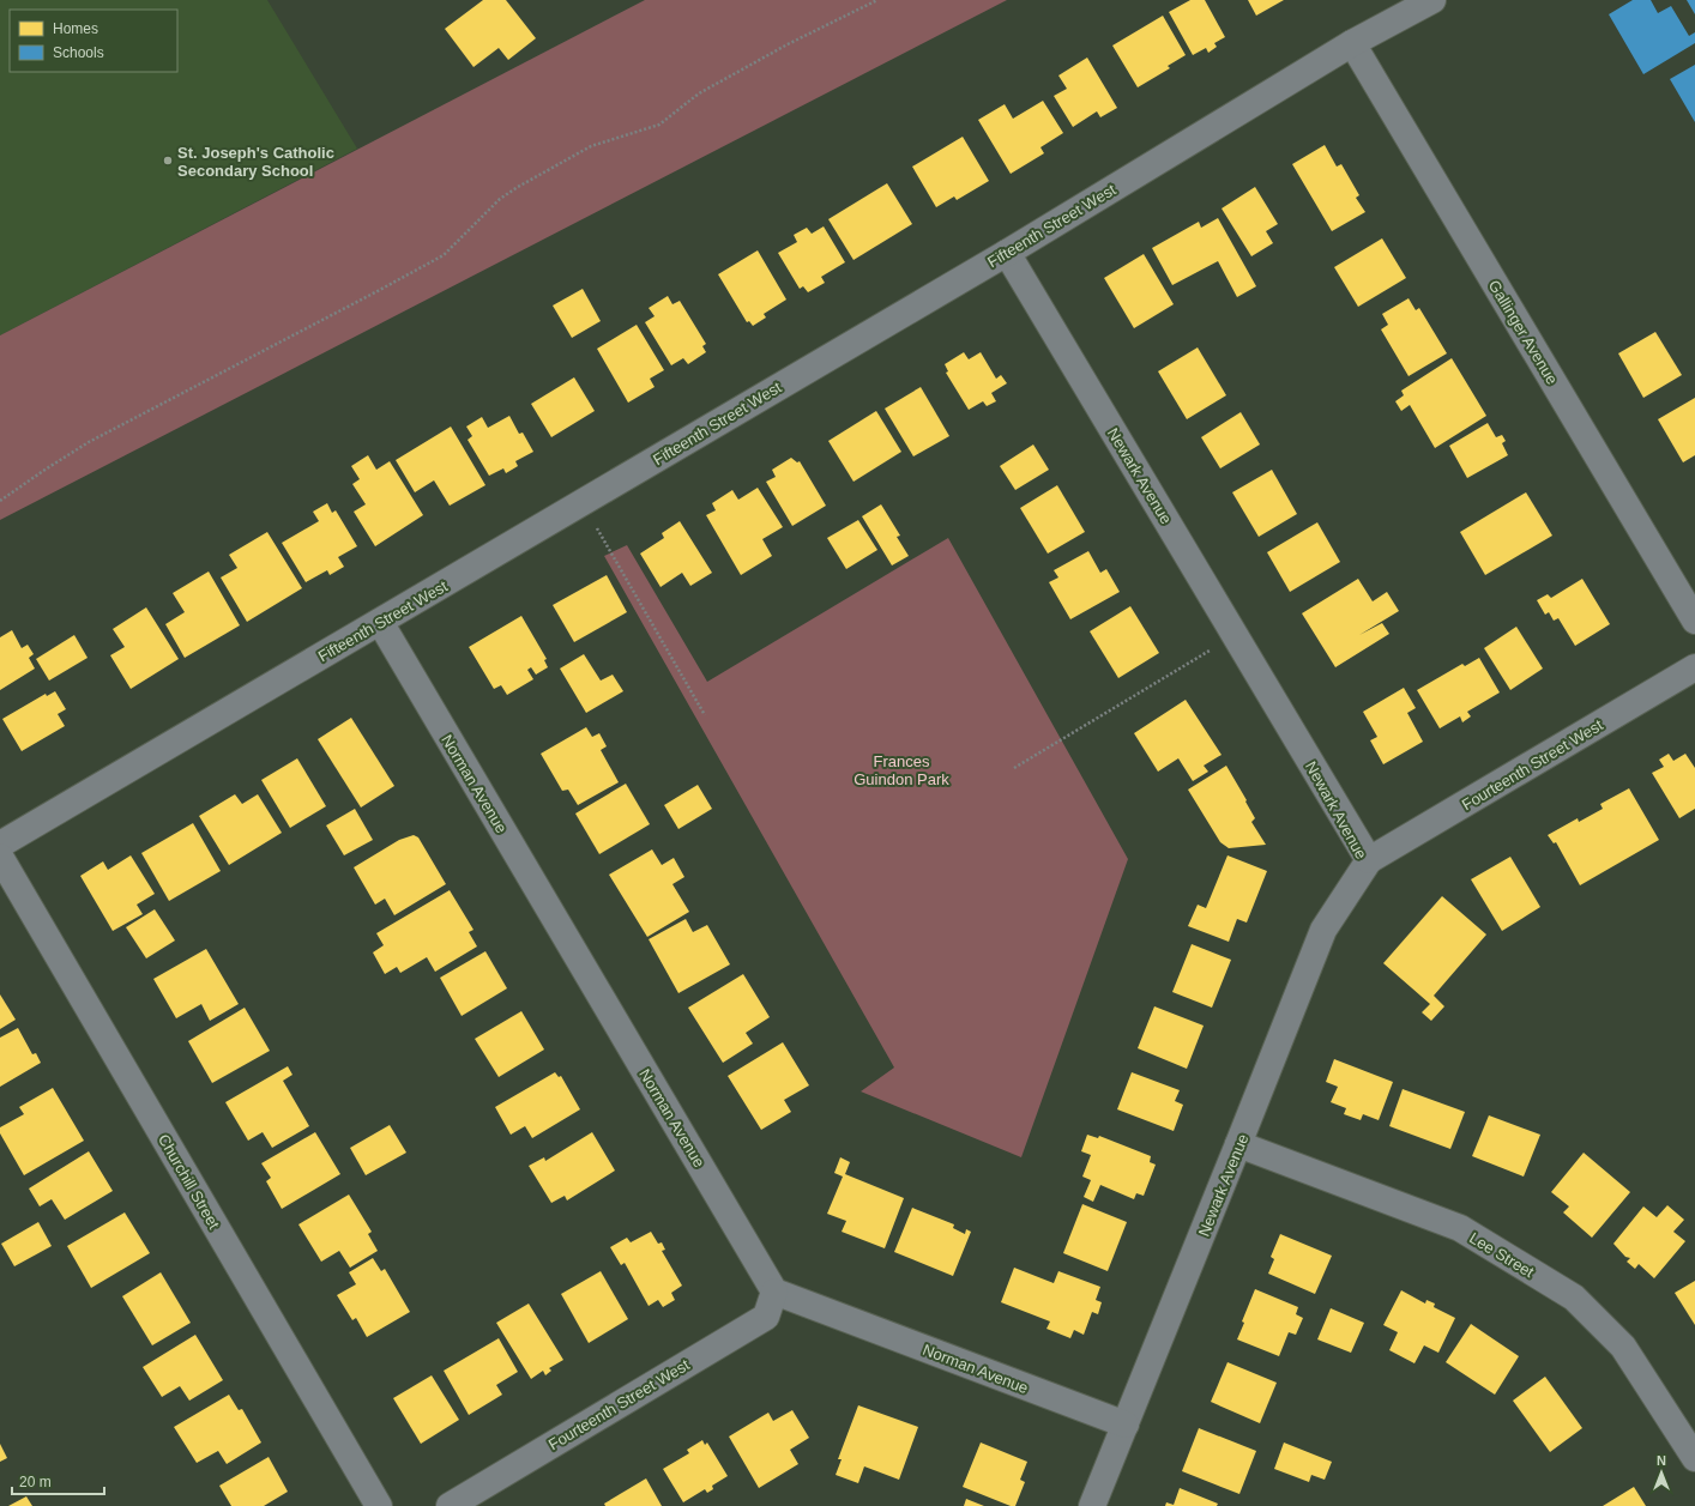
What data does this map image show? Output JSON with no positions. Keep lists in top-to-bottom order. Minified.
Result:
{"streets":{"street":["Fifteenth Street West","Gallinger Avenue","Newark Avenue","Fourteenth Street West","Norman Avenue","Churchill Street","Lee Street"]},"crossings":[["Fifteenth Street West","Gallinger Avenue"],["Fifteenth Street West","Newark Avenue"],["Fifteenth Street West","Norman Avenue"],["Newark Avenue","Fourteenth Street West"],["Newark Avenue","Norman Avenue"],["Newark Avenue","Lee Street"],["Fourteenth Street West","Norman Avenue"]],"parks":["Frances Guindon Park"],"places":["St. Joseph's Catholic Secondary School"],"legend":["Homes","Schools"],"scale_bar":"20 m","north":"top"}
